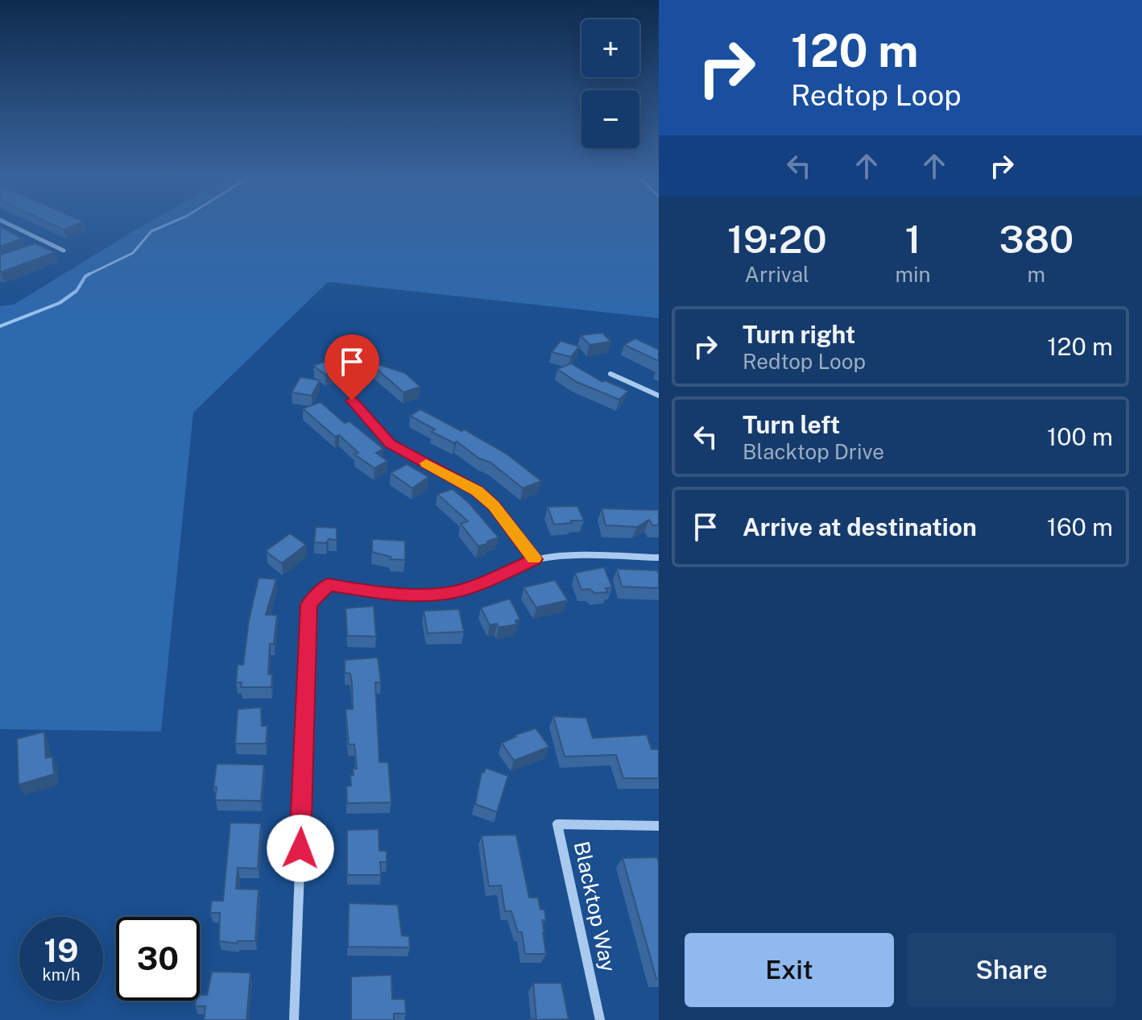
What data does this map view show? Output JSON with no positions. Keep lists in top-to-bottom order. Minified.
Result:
{"streets":{"street":["Blacktop Way"]},"page":{"turn":["120 m","Redtop Loop"],"map_buttons":["+","−"],"eta":["19:20","Arrival","1","min","380","m"],"list":[{"name":"Turn right","note":"Redtop Loop","value":"120 m"},{"name":"Turn left","note":"Blacktop Drive","value":"100 m"},{"name":"Arrive at destination","value":"160 m"}],"speed":"19 km/h","limit":"30","buttons":["Exit","Share"]}}
